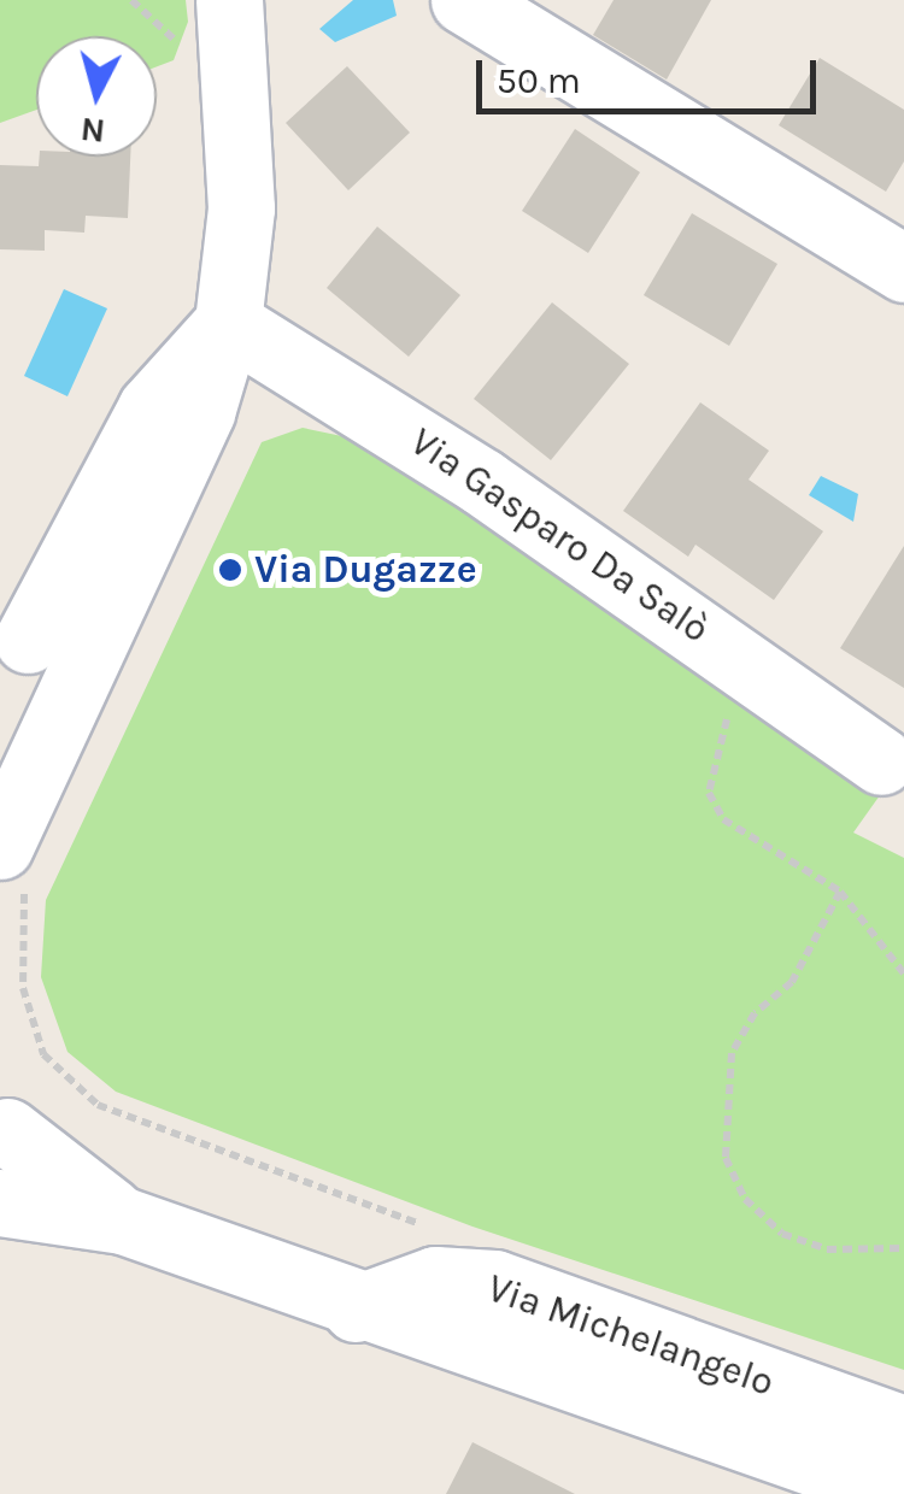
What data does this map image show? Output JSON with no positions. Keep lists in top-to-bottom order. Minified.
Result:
{"streets":{"street":["Via Gasparo Da Salò","Via Michelangelo"]},"places":["Via Dugazze"],"scale_bar":"50 m","north":"bottom"}
